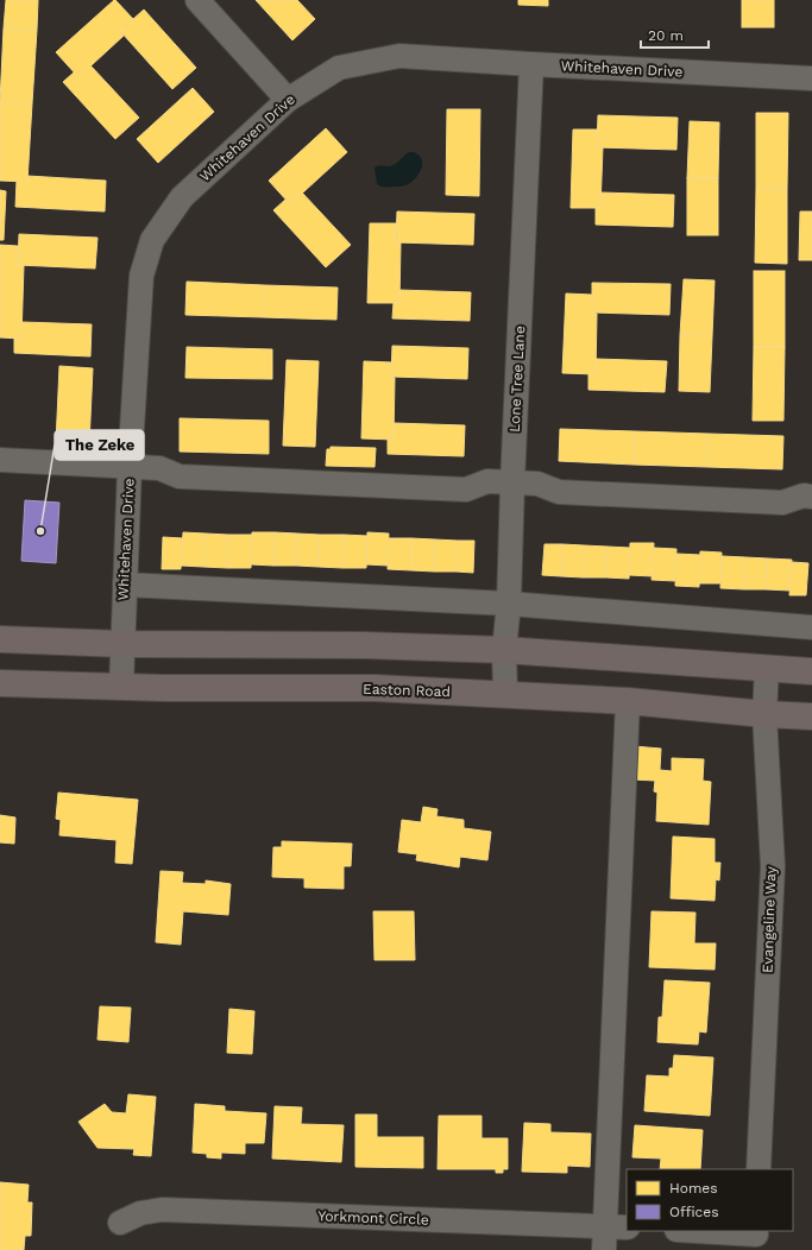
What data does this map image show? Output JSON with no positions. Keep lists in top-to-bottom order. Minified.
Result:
{"streets":{"main road":["Easton Road"],"street":["Whitehaven Drive","Lone Tree Lane","Evangeline Way","Yorkmont Circle"]},"crossings":[["Whitehaven Drive","Lone Tree Lane"],["Whitehaven Drive","Easton Road"],["Lone Tree Lane","Easton Road"],["Easton Road","Evangeline Way"]],"places":["The Zeke"],"legend":["Homes","Offices"],"scale_bar":"20 m"}
